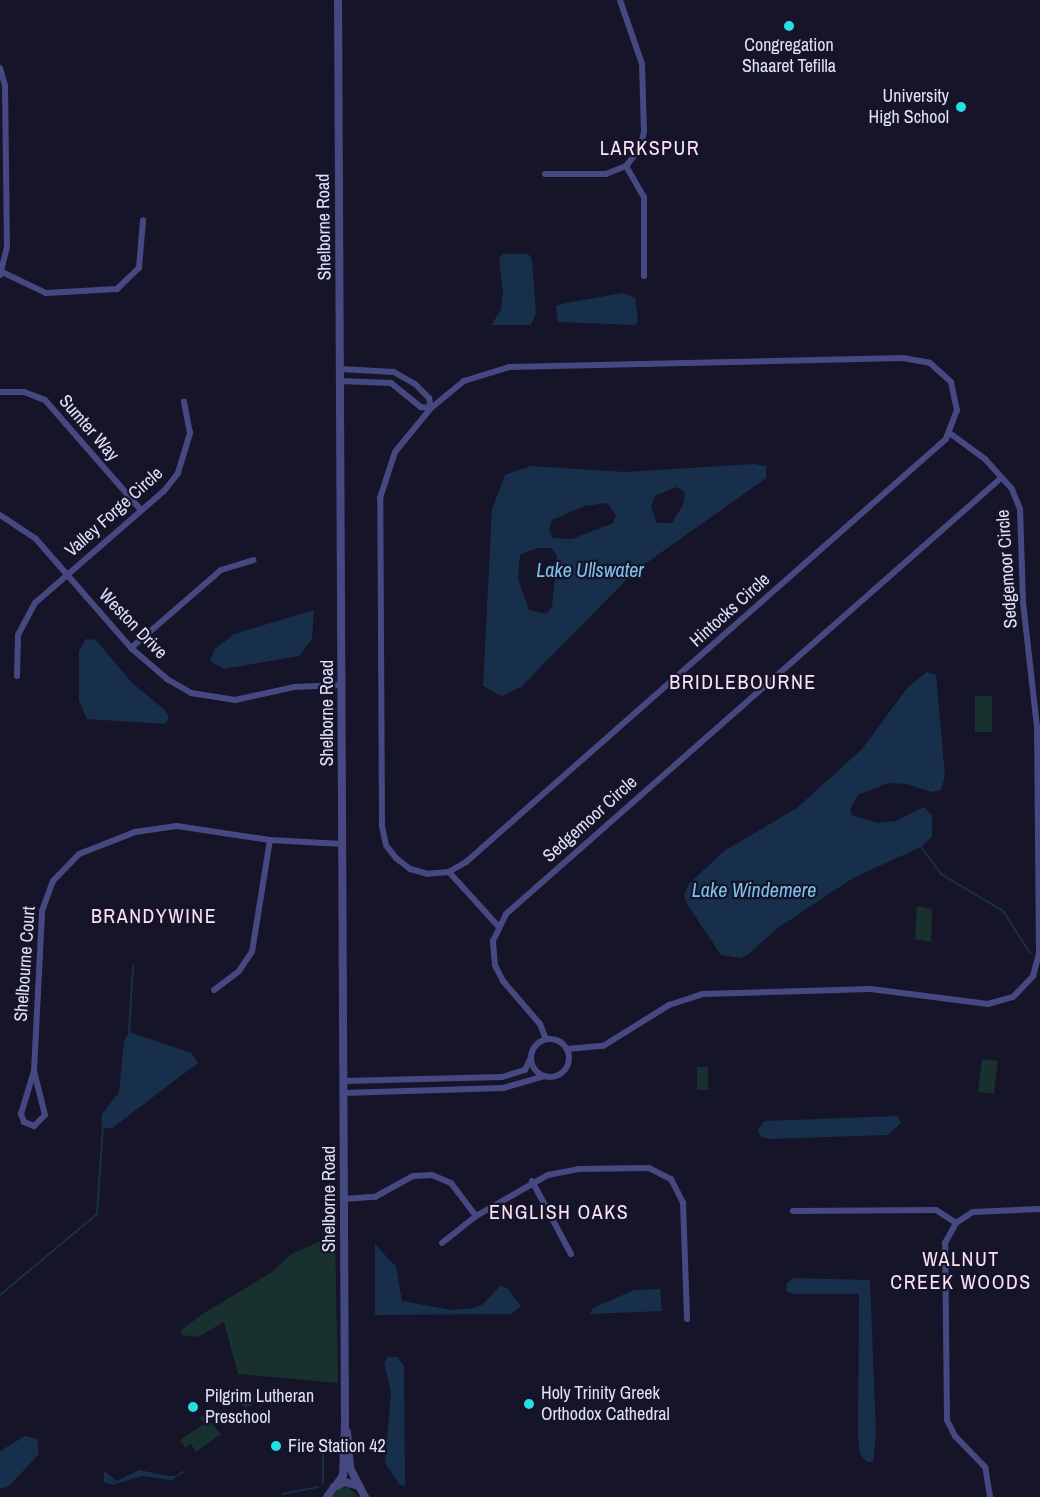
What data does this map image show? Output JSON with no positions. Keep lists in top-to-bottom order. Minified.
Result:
{"streets":{"street":["Shelborne Road","Sumter Way","Valley Forge Circle","Sedgemoor Circle","Hintocks Circle","Weston Drive","Shelbourne Court"]},"crossings":[["Shelborne Road","Weston Drive"],["Shelborne Road","Shelbourne Court"],["Sumter Way","Valley Forge Circle"],["Valley Forge Circle","Weston Drive"]],"districts":["LARKSPUR","BRIDLEBOURNE","BRANDYWINE","ENGLISH OAKS","WALNUT CREEK WOODS"],"water":["Lake Ullswater","Lake Windemere"],"places":["Congregation Shaaret Tefilla","University High School","Holy Trinity Greek Orthodox Cathedral","Pilgrim Lutheran Preschool","Fire Station 42"]}
